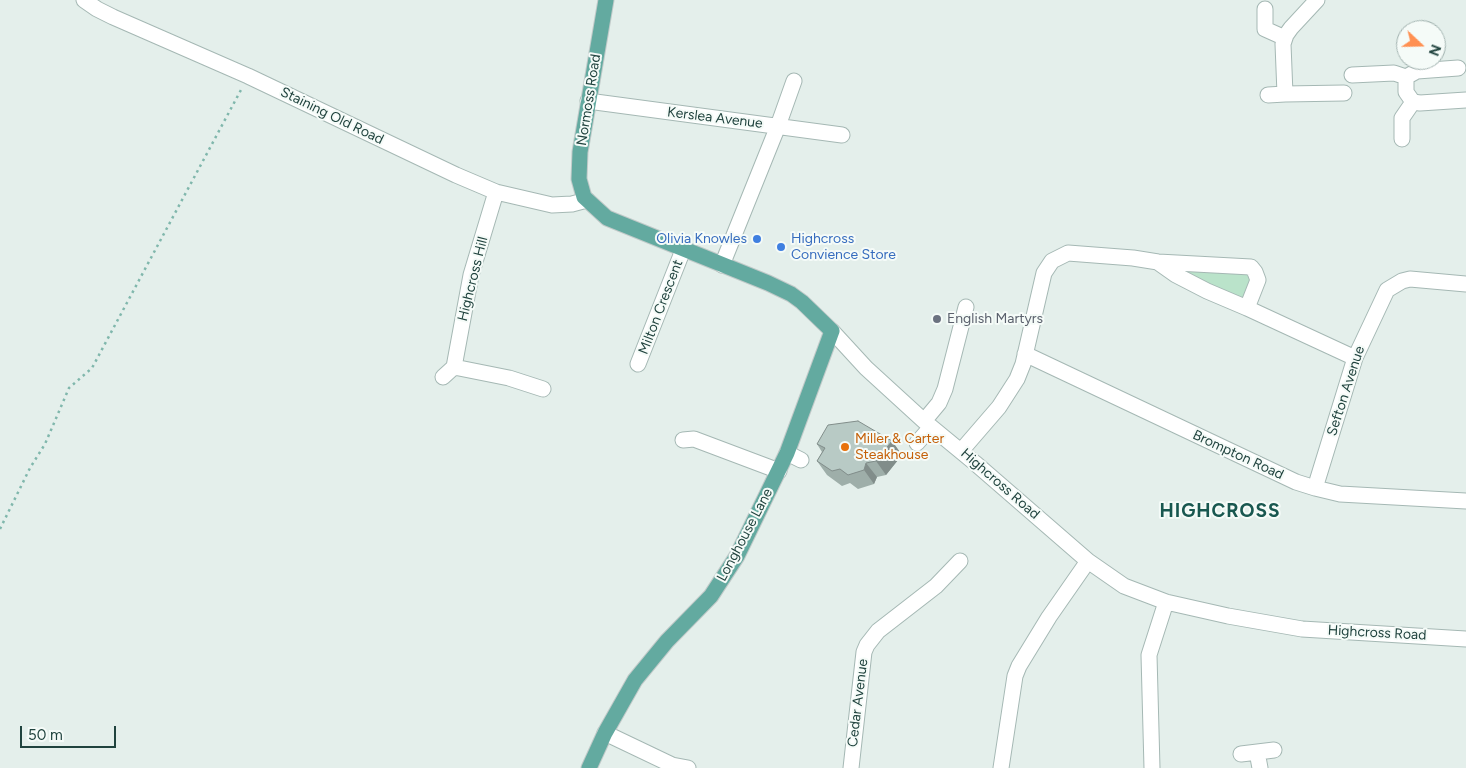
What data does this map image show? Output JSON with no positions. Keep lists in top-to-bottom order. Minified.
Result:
{"streets":{"main road":["Normoss Road","Highcross Road","Longhouse Lane"],"street":["Staining Old Road","Kerslea Avenue","Highcross Hill","Milton Crescent","Sefton Avenue","Brompton Road","Cedar Avenue"]},"crossings":[["Normoss Road","Staining Old Road"],["Normoss Road","Kerslea Avenue"],["Normoss Road","Highcross Road"],["Staining Old Road","Highcross Hill"],["Staining Old Road","Highcross Road"],["Milton Crescent","Highcross Road"],["Sefton Avenue","Brompton Road"],["Highcross Road","Longhouse Lane"]],"districts":["HIGHCROSS"],"places":["Olivia Knowles","Highcross Convience Store","English Martyrs","Miller & Carter Steakhouse"],"scale_bar":"50 m","north":"right"}
